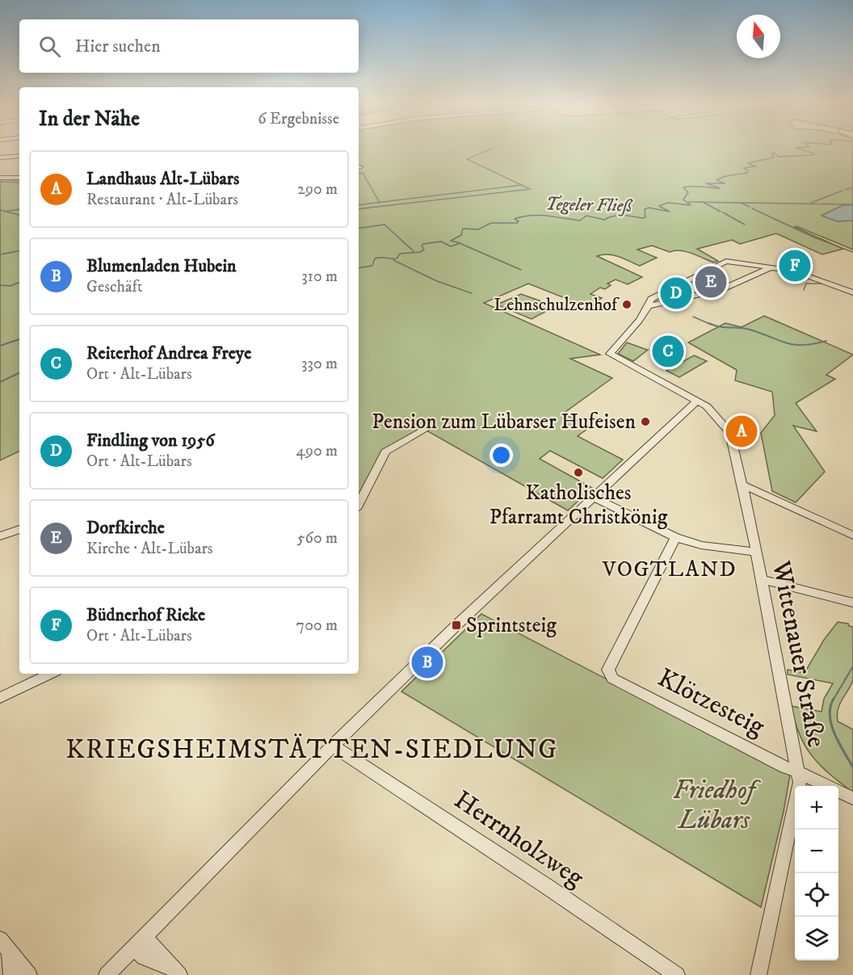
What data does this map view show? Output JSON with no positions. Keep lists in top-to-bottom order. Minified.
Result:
{"streets":{"street":["Wittenauer Straße","Klötzesteig","Herrnholzweg"]},"crossings":[["Wittenauer Straße","Klötzesteig"]],"districts":["VOGTLAND","KRIEGSHEIMSTÄTTEN-SIEDLUNG"],"water":["Tegeler Fließ"],"parks":["Friedhof Lübars"],"places":{"other":["Lehnschulzenhof","Pension zum Lübarser Hufeisen","Katholisches Pfarramt Christkönig"],"transit":["Sprintsteig"]},"north":"top","page":{"search":"Hier suchen","heading":["In der Nähe","6 Ergebnisse"],"list":[{"mark":"A","name":"Landhaus Alt-Lübars","note":"Restaurant · Alt-Lübars","value":"290 m"},{"mark":"B","name":"Blumenladen Hubein","note":"Geschäft","value":"310 m"},{"mark":"C","name":"Reiterhof Andrea Freye","note":"Ort · Alt-Lübars","value":"330 m"},{"mark":"D","name":"Findling von 1956","note":"Ort · Alt-Lübars","value":"490 m"},{"mark":"E","name":"Dorfkirche","note":"Kirche · Alt-Lübars","value":"560 m"},{"mark":"F","name":"Büdnerhof Rieke","note":"Ort · Alt-Lübars","value":"700 m"}],"pins":["F","E","D","C","A","B"],"map_buttons":["+","−"]}}
